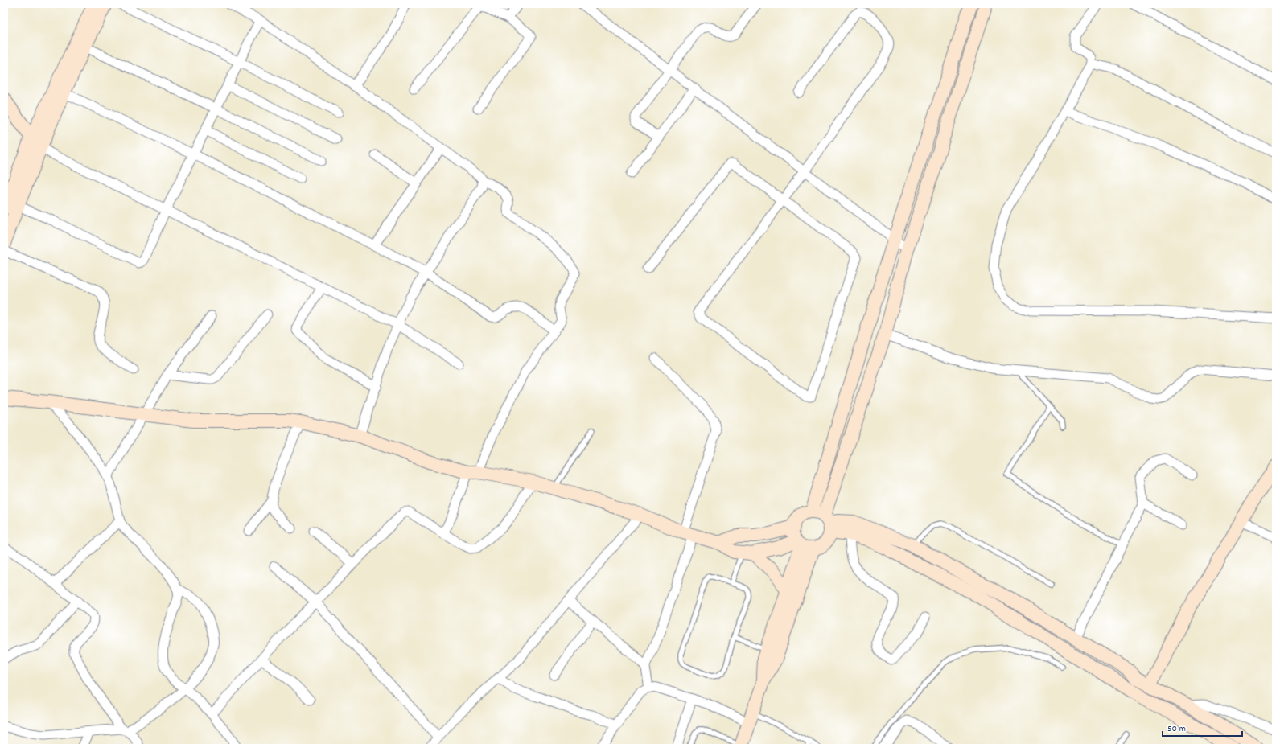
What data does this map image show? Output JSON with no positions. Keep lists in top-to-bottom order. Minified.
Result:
{"scale_bar":"50 m"}
